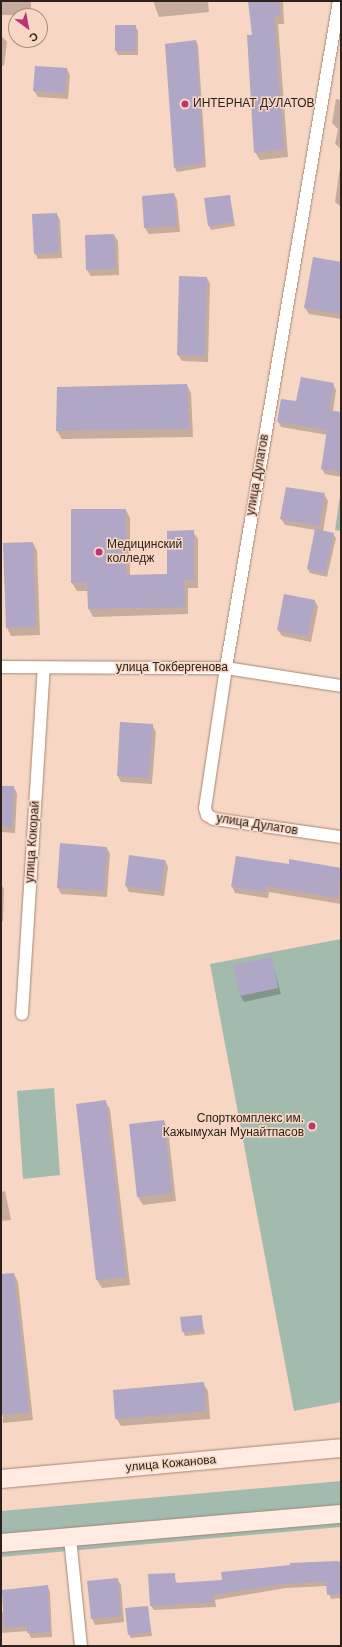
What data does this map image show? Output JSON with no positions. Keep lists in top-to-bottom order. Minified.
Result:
{"streets":{"street":["улица Дулатов","улица Токбергенова","улица Кокорай","улица Кожанова"]},"crossings":[["улица Дулатов","улица Токбергенова"],["улица Токбергенова","улица Кокорай"]],"places":["ИНТЕРНАТ ДУЛАТОВ","Медицинский колледж","Спорткомплекс им. Кажымухан Мунайтпасов"],"north":"bottom right"}
